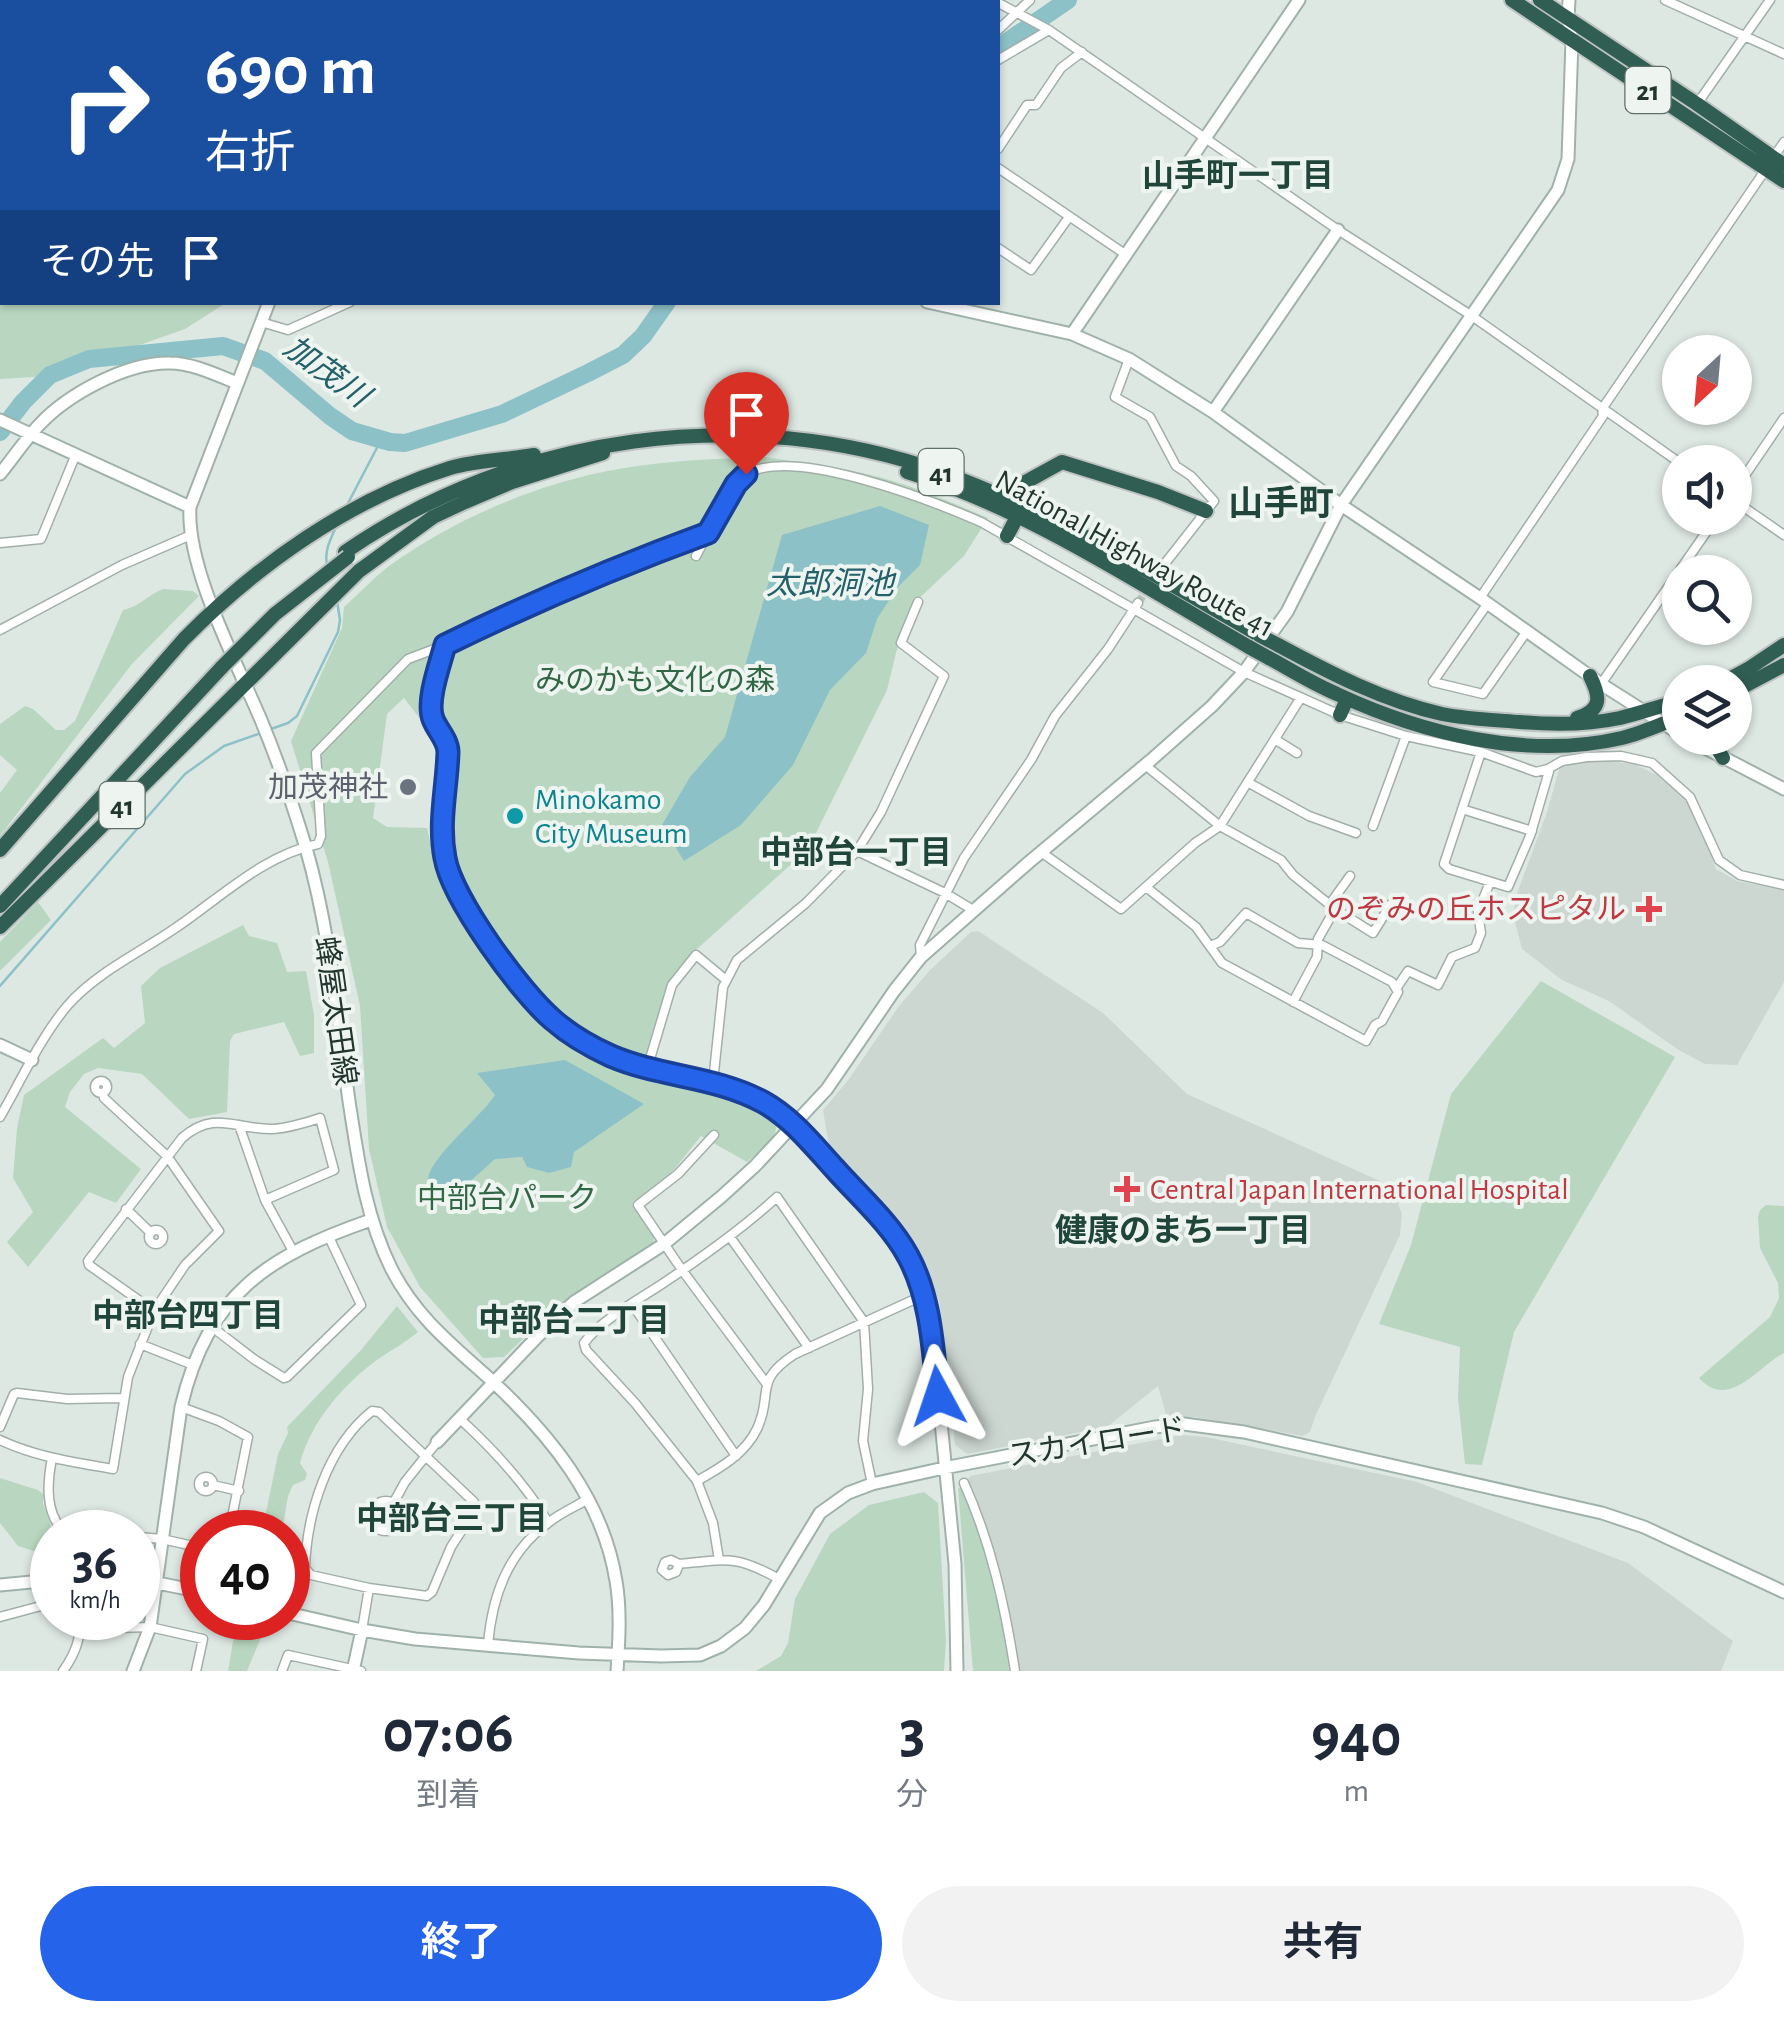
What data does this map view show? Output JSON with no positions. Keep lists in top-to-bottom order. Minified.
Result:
{"streets":{"highway":["21","41","National Highway Route 41"],"street":["蜂屋太田線","スカイロード"]},"crossings":[["41","National Highway Route 41"],["41","蜂屋太田線"],["蜂屋太田線","スカイロード"]],"districts":["山手町一丁目","山手町","中部台一丁目","健康のまち一丁目","中部台四丁目","中部台二丁目","中部台三丁目"],"water":["加茂川","太郎洞池"],"parks":["みのかも文化の森","中部台パーク"],"places":{"other":["加茂神社","Minokamo City Museum"],"health":["のぞみの丘ホスピタル","Central Japan International Hospital"]},"north":"bottom left","page":{"turn":["690 m","右折"],"then":"その先","speed":"36 km/h","limit":"40","eta":["07:06","到着","3","分","940","m"],"buttons":["終了","共有"]}}
